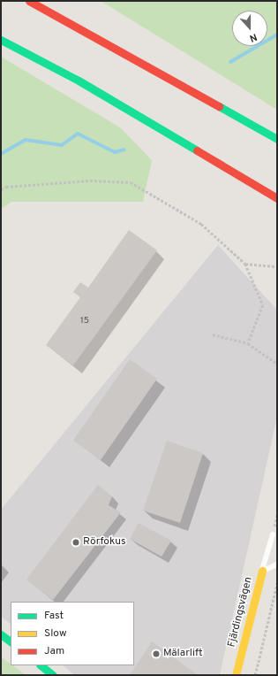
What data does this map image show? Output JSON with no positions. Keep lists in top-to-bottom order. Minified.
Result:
{"streets":{"main road":["Fjärdingsvägen"]},"places":["Rörfokus","Mälarlift"],"house_numbers":["15"],"legend":["Fast","Slow","Jam"],"north":"bottom"}
